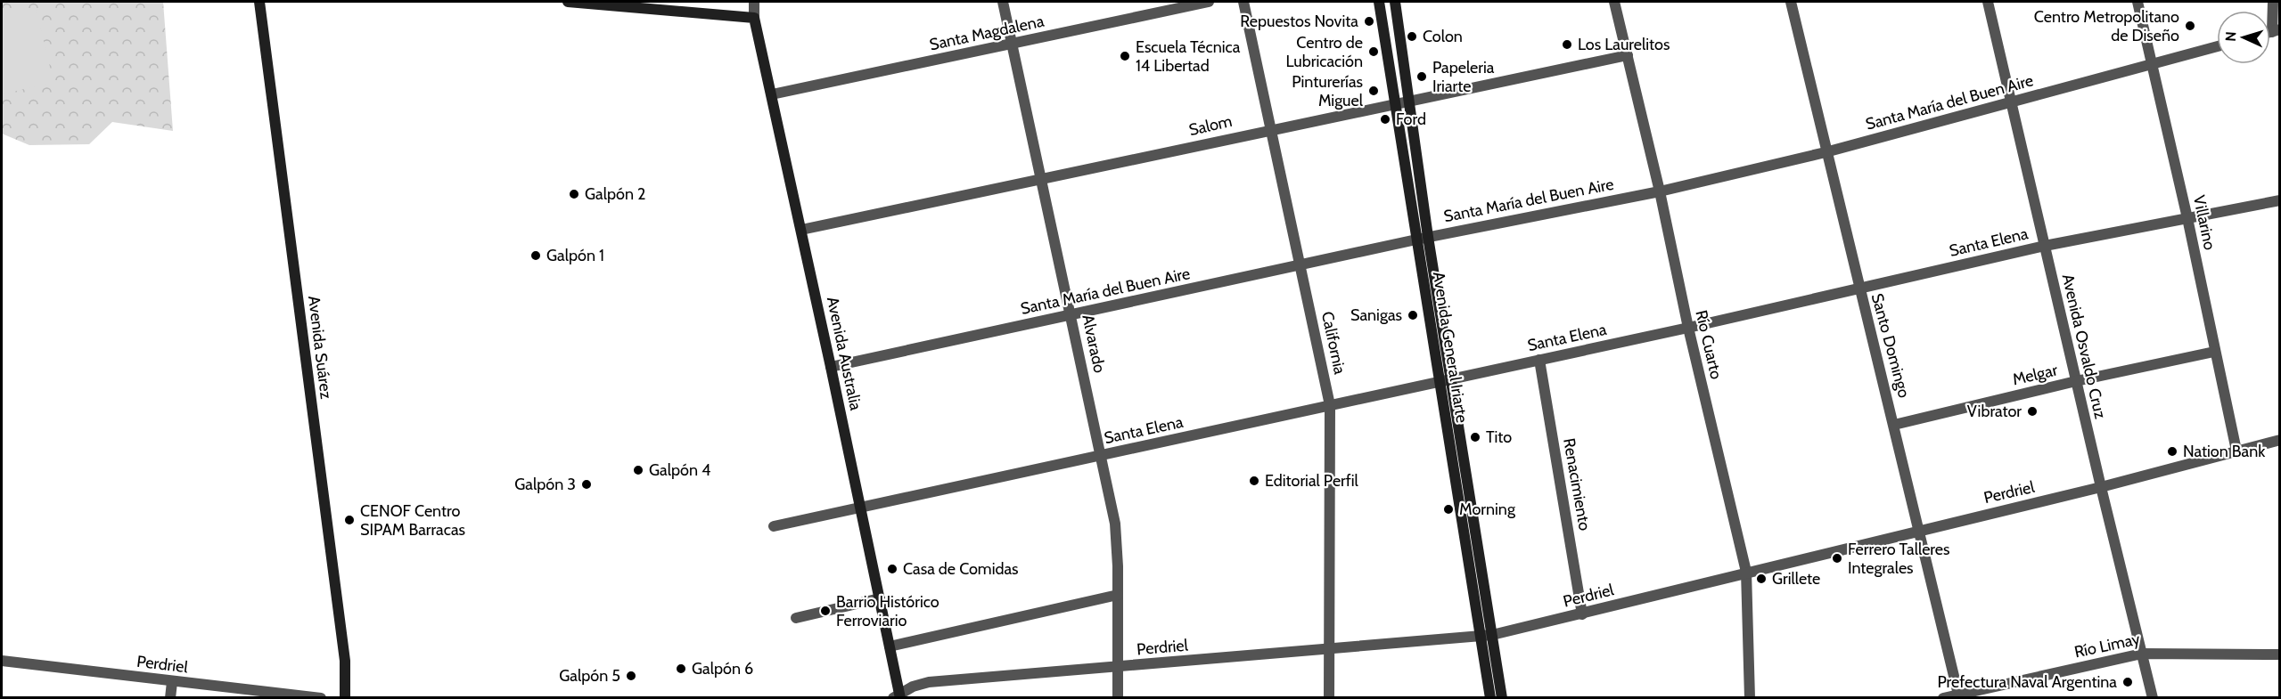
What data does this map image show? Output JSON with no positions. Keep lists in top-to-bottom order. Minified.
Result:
{"streets":{"main road":["Avenida Suárez","Avenida General Iriarte","Avenida Australia"],"street":["Santa Magdalena","Santa María del Buen Aire","Salom","Villarino","Santa Elena","California","Alvarado","Río Cuarto","Santo Domingo","Avenida Osvaldo Cruz","Melgar","Renacimiento","Perdriel","Río Limay"]},"crossings":[["Santa Magdalena","Alvarado"],["Santa Magdalena","Avenida Australia"],["Santa María del Buen Aire","Villarino"],["Santa María del Buen Aire","California"],["Santa María del Buen Aire","Alvarado"],["Santa María del Buen Aire","Río Cuarto"],["Santa María del Buen Aire","Santo Domingo"],["Santa María del Buen Aire","Avenida Osvaldo Cruz"],["Santa María del Buen Aire","Avenida General Iriarte"],["Santa María del Buen Aire","Avenida Australia"],["Salom","California"],["Salom","Alvarado"],["Salom","Río Cuarto"],["Salom","Avenida General Iriarte"],["Salom","Avenida Australia"],["Villarino","Santa Elena"],["Villarino","Melgar"],["Villarino","Perdriel"],["Santa Elena","California"],["Santa Elena","Alvarado"],["Santa Elena","Río Cuarto"],["Santa Elena","Santo Domingo"],["Santa Elena","Avenida Osvaldo Cruz"],["Santa Elena","Avenida General Iriarte"],["Santa Elena","Avenida Australia"],["Santa Elena","Renacimiento"],["California","Perdriel"],["Alvarado","Perdriel"],["Río Cuarto","Perdriel"],["Santo Domingo","Melgar"],["Santo Domingo","Perdriel"],["Santo Domingo","Río Limay"],["Avenida Osvaldo Cruz","Melgar"],["Avenida Osvaldo Cruz","Perdriel"],["Avenida Osvaldo Cruz","Río Limay"],["Avenida General Iriarte","Perdriel"],["Avenida Australia","Perdriel"],["Renacimiento","Perdriel"]],"places":["Repuestos Novita","Centro Metropolitano de Diseño","Colon","Los Laurelitos","Centro de Lubricación","Escuela Técnica 14 Libertad","Papeleria Iriarte","Pinturerías Miguel","Ford","Galpón 2","Galpón 1","Sanigas","Vibrator","Tito","Nation Bank","Galpón 4","Editorial Perfil","Galpón 3","Morning","CENOF Centro SIPAM Barracas","Ferrero Talleres Integrales","Casa de Comidas","Grillete","Barrio Histórico Ferroviario","Galpón 6","Galpón 5","Prefectura Naval Argentina"],"north":"left"}
